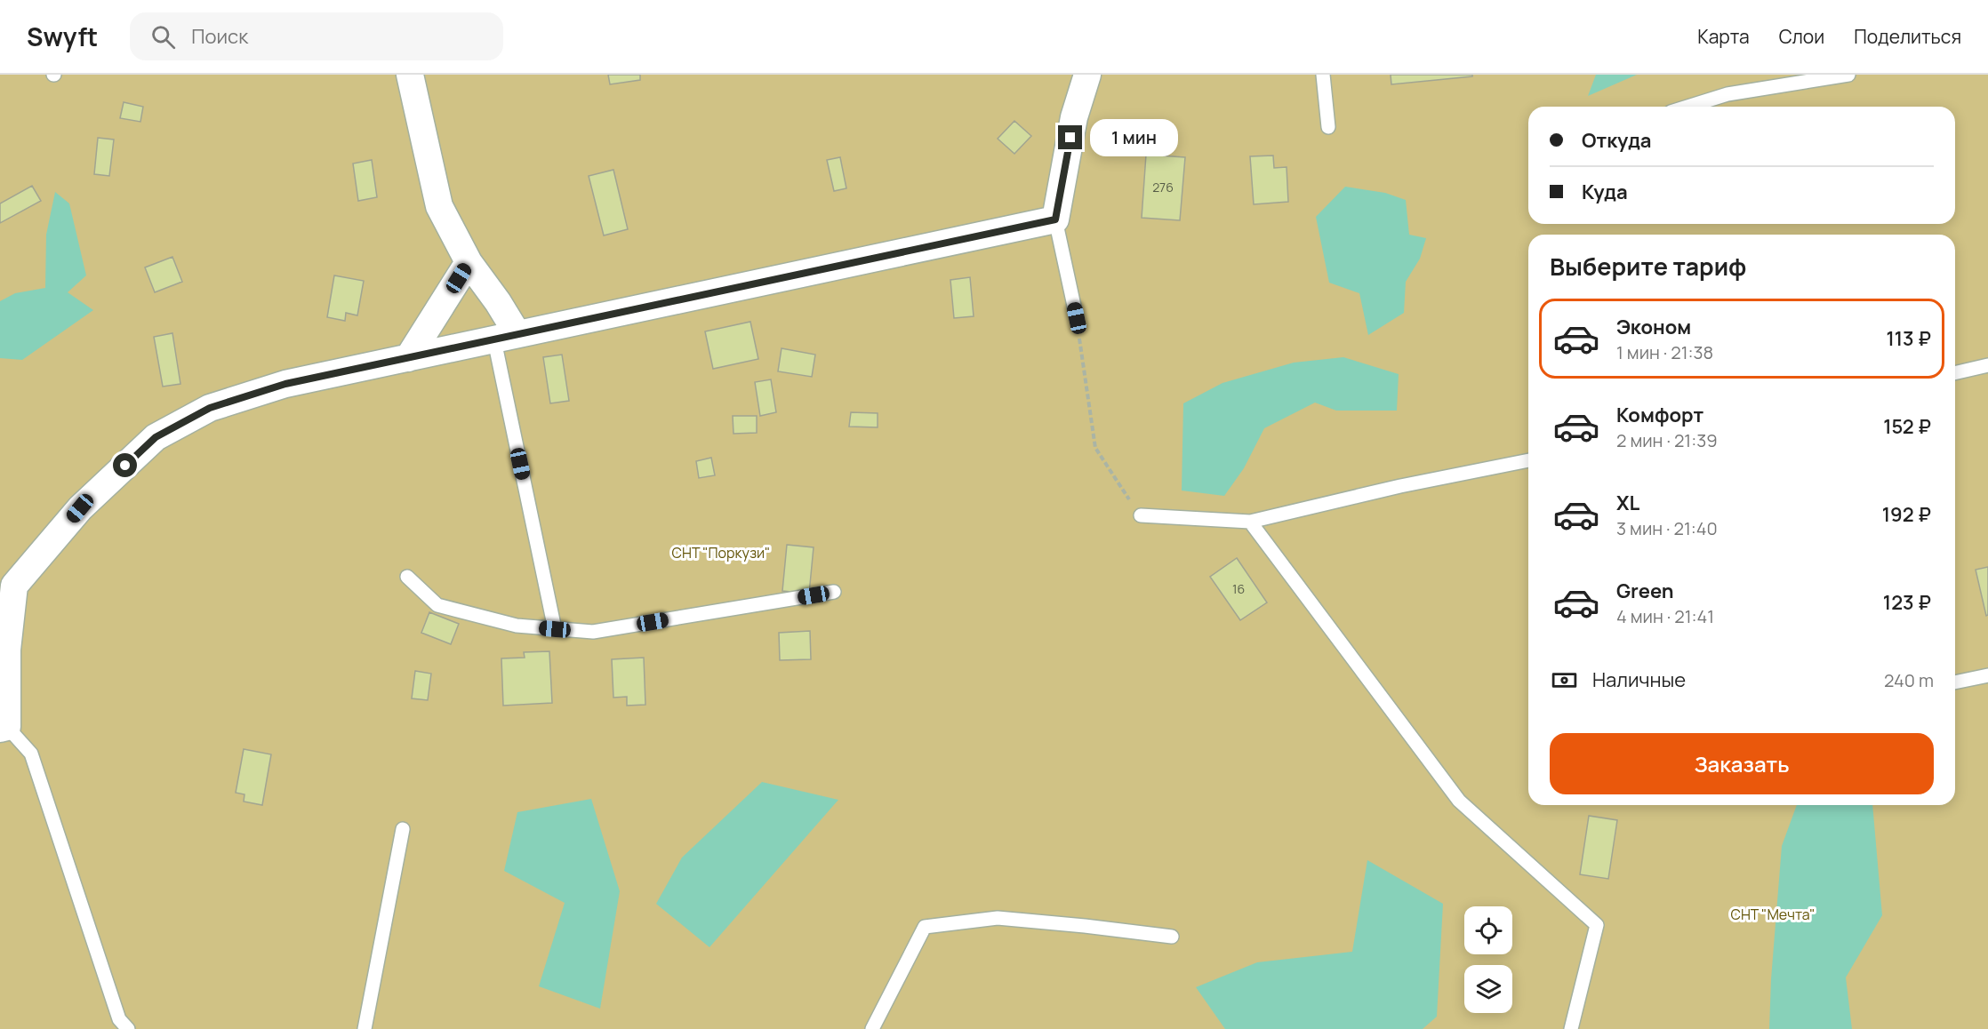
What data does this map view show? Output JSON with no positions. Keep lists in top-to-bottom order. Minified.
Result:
{"parks":["СНТ \"Поркузи\"","СНТ \"Мечта\""],"house_numbers":["276","16"],"page":{"header":"Swyft","search":"Поиск","nav":["Карта","Слои","Поделиться"],"banner":["Откуда","Куда"],"bubble":"1 мин","heading":"Выберите тариф","list":[{"name":"Эконом","note":"1 мин · 21:38","value":"113 ₽"},{"name":"Комфорт","note":"2 мин · 21:39","value":"152 ₽"},{"name":"XL","note":"3 мин · 21:40","value":"192 ₽"},{"name":"Green","note":"4 мин · 21:41","value":"123 ₽"}],"pay":["Наличные","240 m"],"buttons":"Заказать"}}
